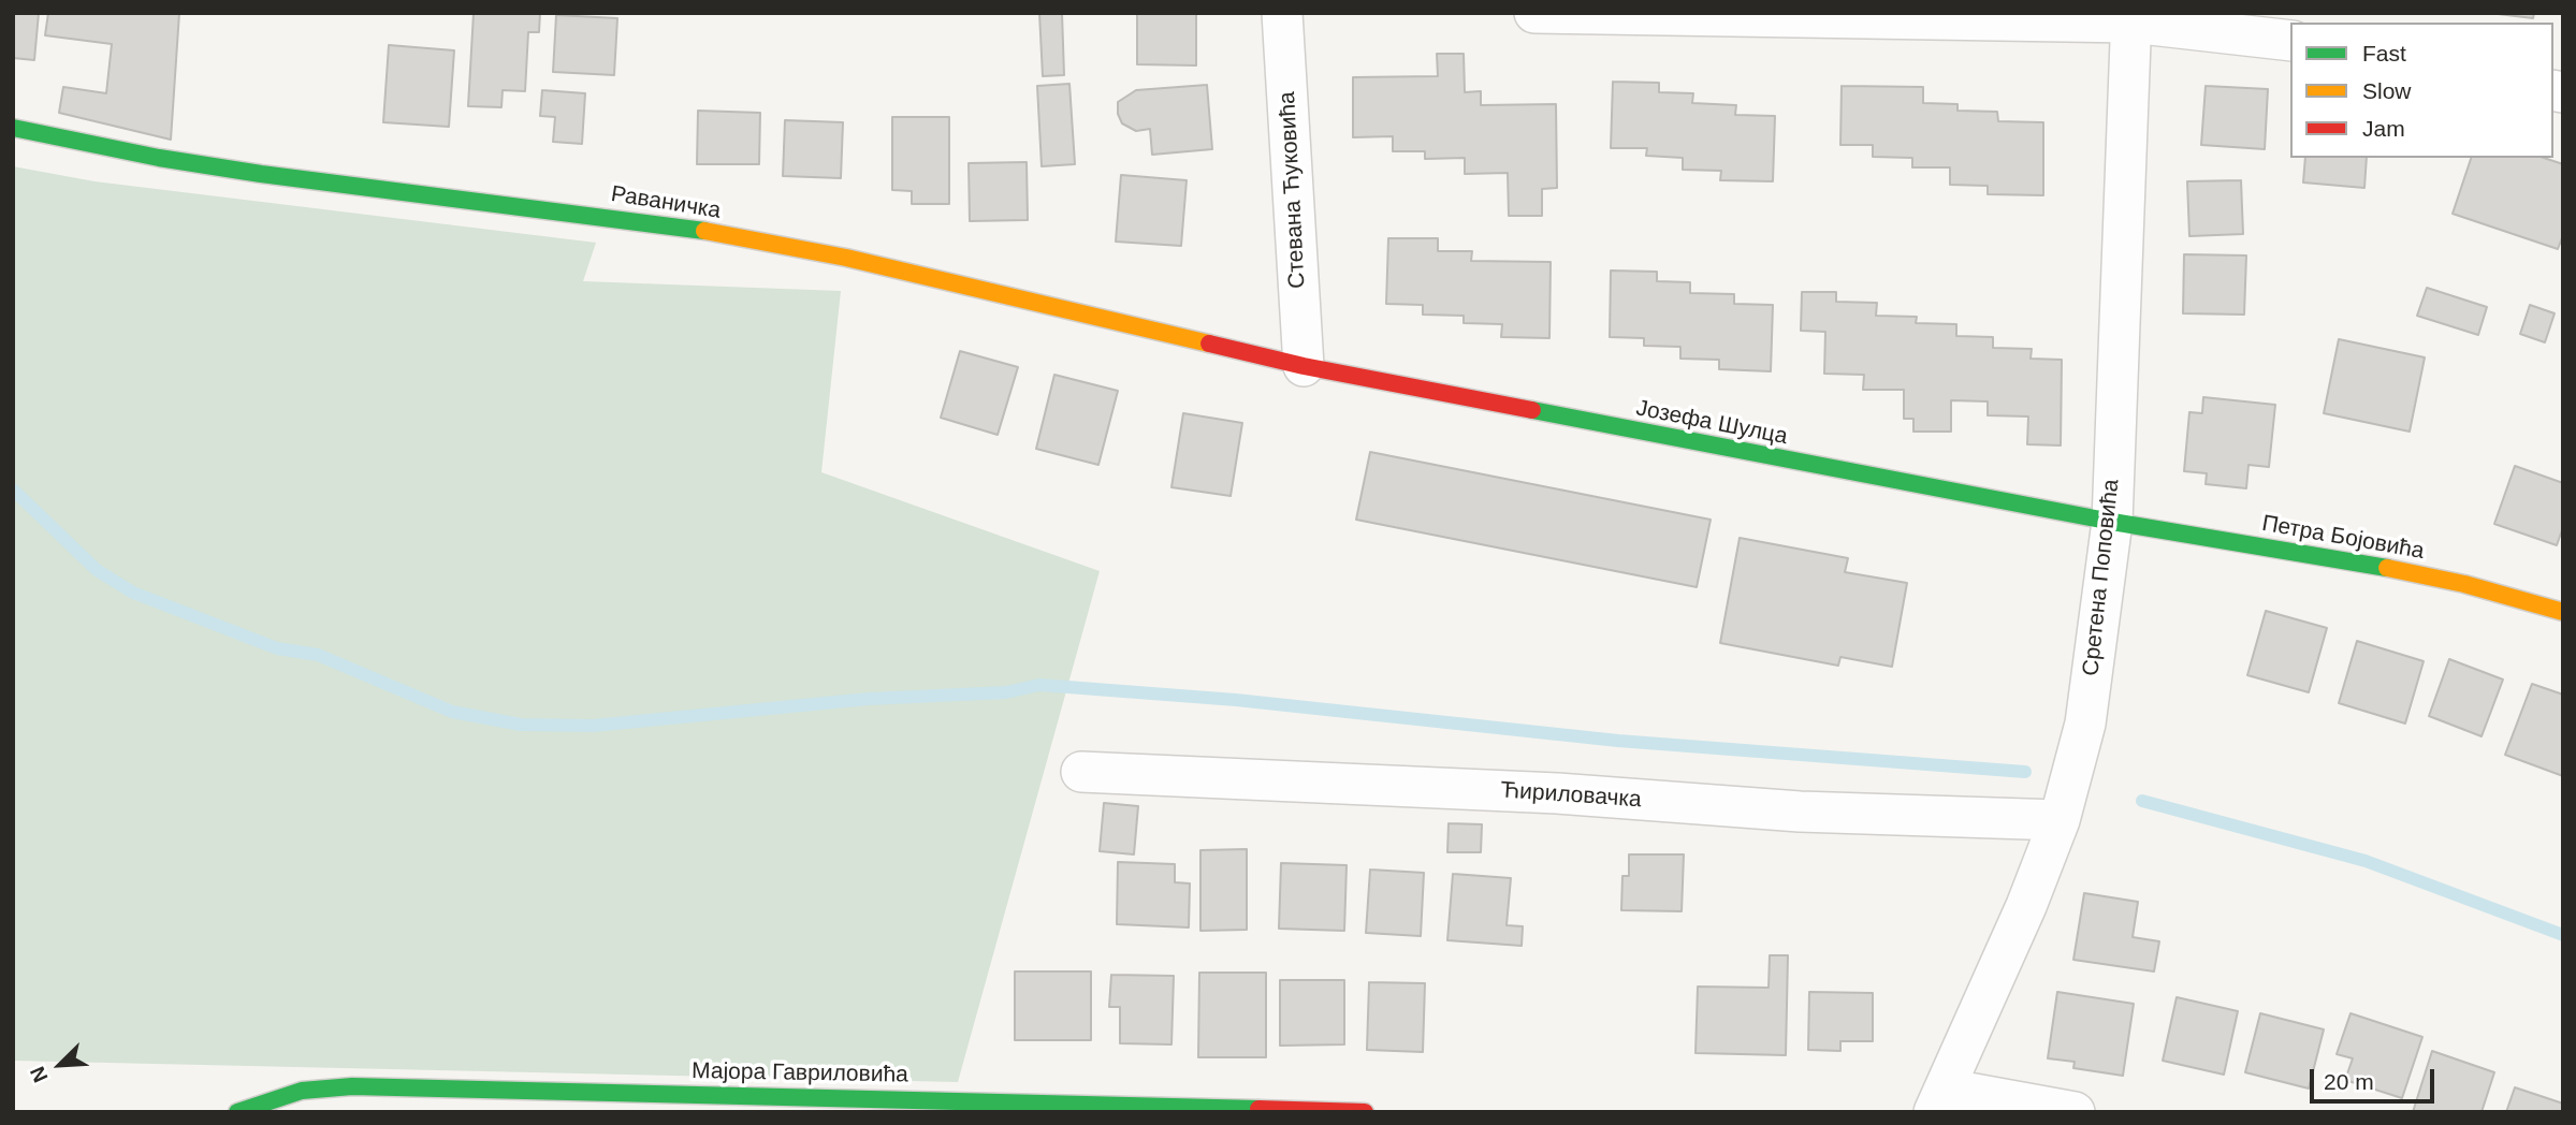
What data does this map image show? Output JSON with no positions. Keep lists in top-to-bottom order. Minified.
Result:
{"streets":{"street":["Стевана Ћуковића","Раваничка","Јозефа Шулца","Петра Бојовића","Сретена Поповића","Ћириловачка","Мајора Гавриловића"]},"crossings":[["Стевана Ћуковића","Раваничка"],["Стевана Ћуковића","Јозефа Шулца"],["Раваничка","Јозефа Шулца"],["Јозефа Шулца","Петра Бојовића"],["Јозефа Шулца","Сретена Поповића"],["Петра Бојовића","Сретена Поповића"],["Сретена Поповића","Ћириловачка"]],"legend":["Fast","Slow","Jam"],"scale_bar":"20 m","north":"bottom left"}
